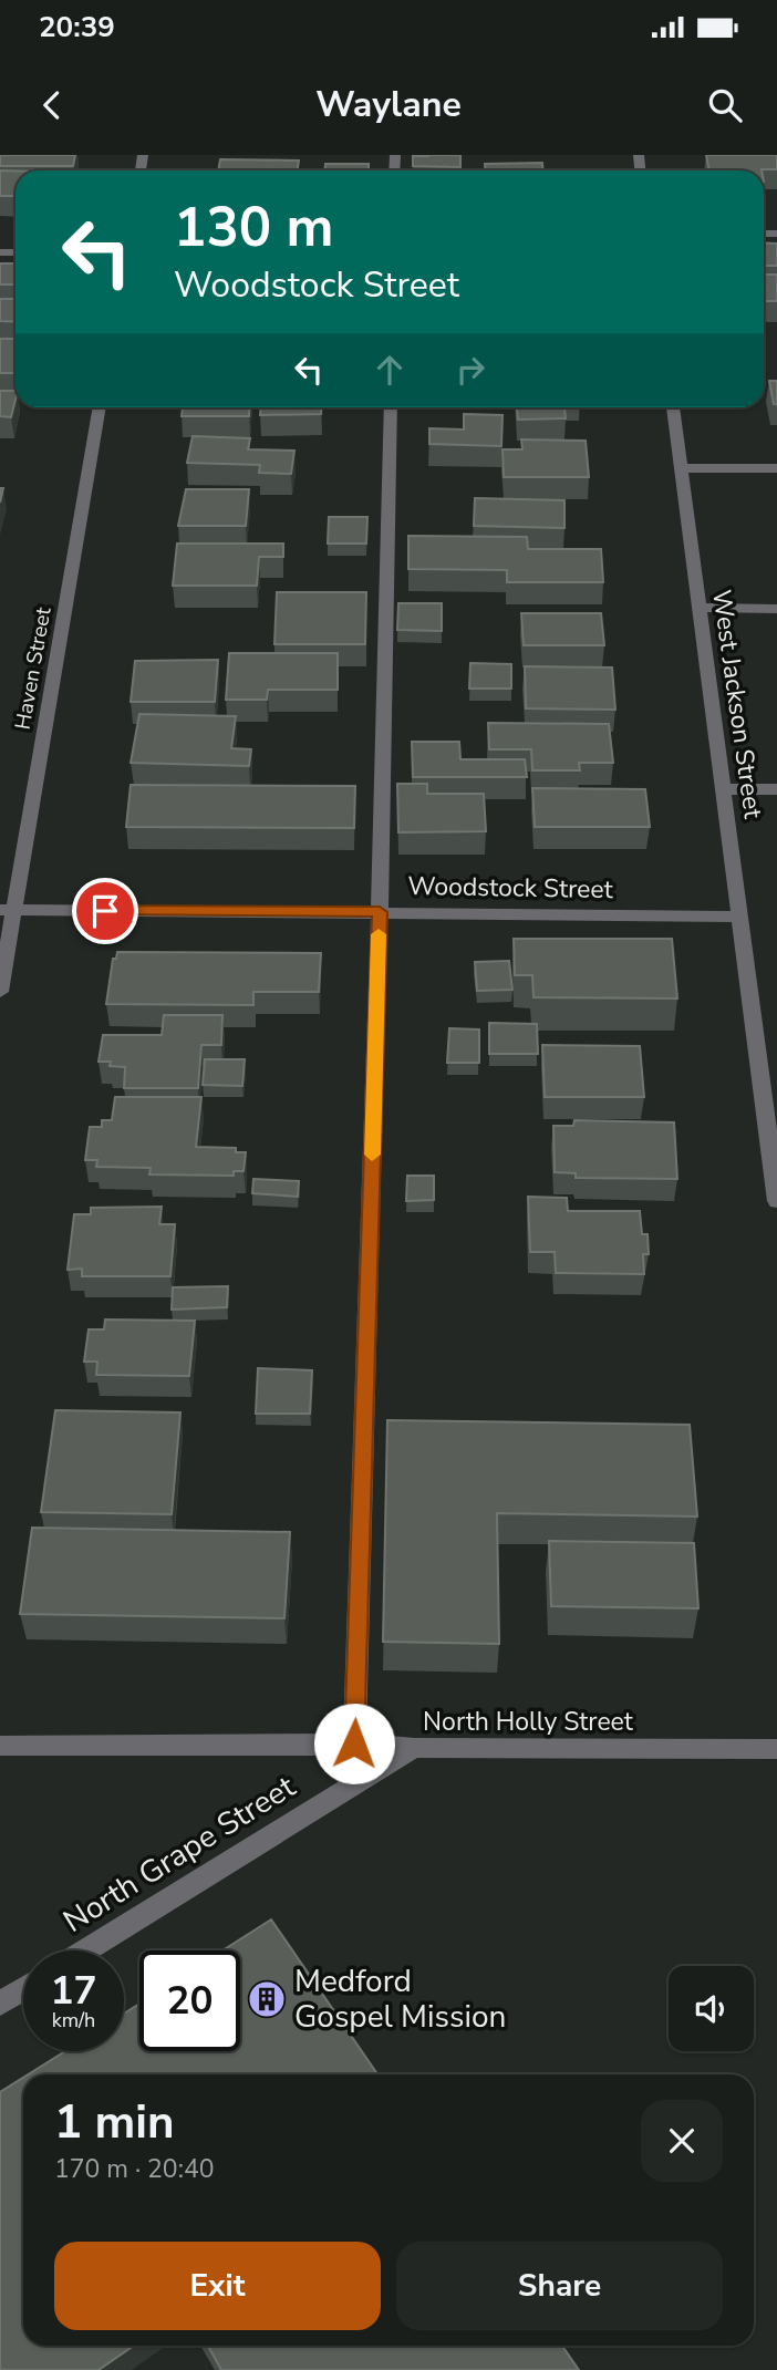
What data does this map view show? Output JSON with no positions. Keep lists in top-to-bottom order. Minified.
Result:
{"streets":{"street":["Haven Street","West Jackson Street","Woodstock Street","North Holly Street","North Grape Street"]},"crossings":[["Haven Street","Woodstock Street"],["West Jackson Street","Woodstock Street"],["North Holly Street","North Grape Street"]],"places":{"building":["Medford Gospel Mission"]},"page":{"status":"20:39","header":"Waylane","turn":["130 m","Woodstock Street"],"speed":"17 km/h","limit":"20","heading":["1 min","170 m · 20:40"],"buttons":["Exit","Share"]}}
